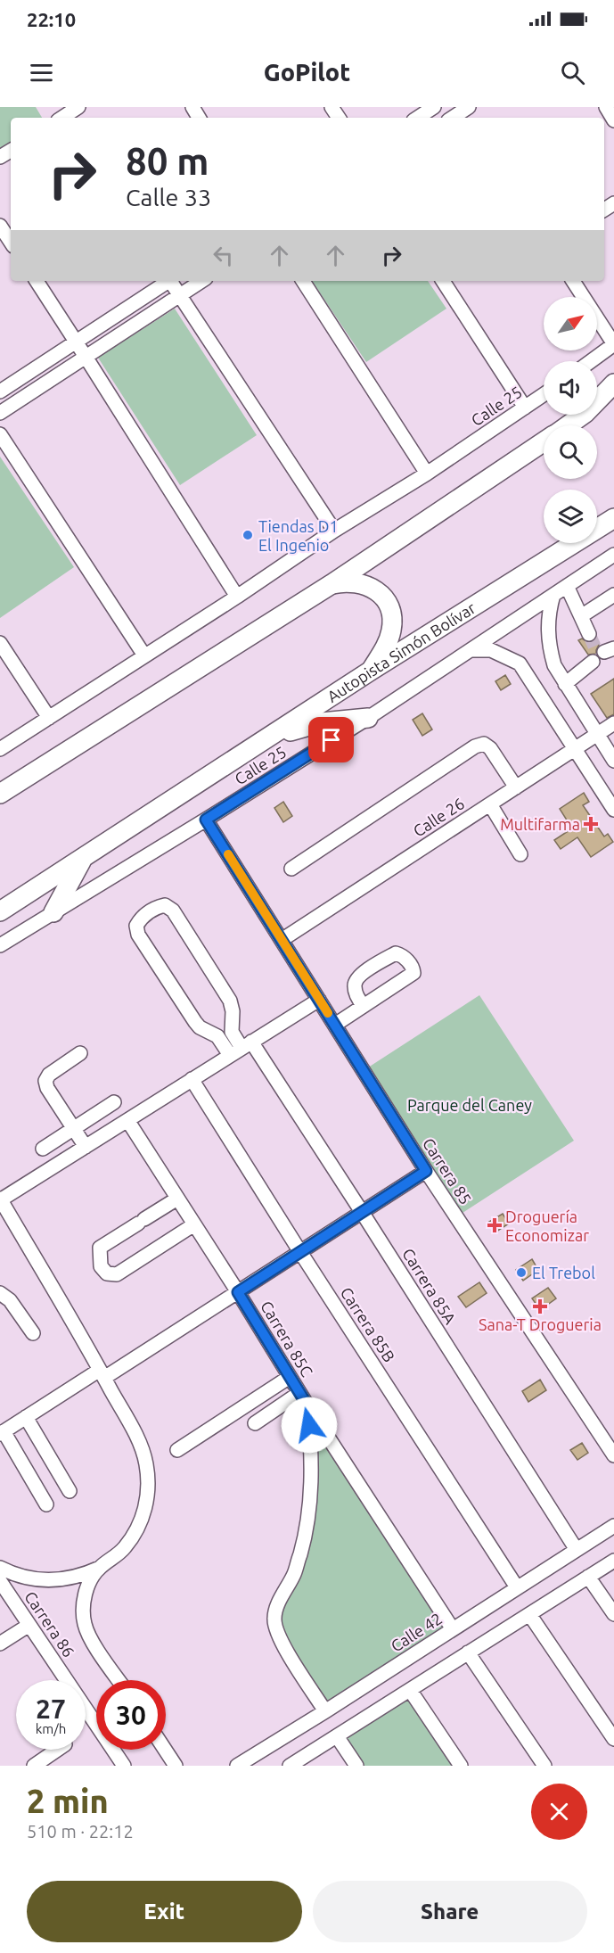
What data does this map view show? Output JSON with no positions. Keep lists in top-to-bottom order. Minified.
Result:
{"streets":{"highway":["Autopista Simón Bolívar"],"street":["Calle 25","Calle 26","Carrera 85","Carrera 85A","Carrera 85B","Carrera 85C","Carrera 86","Calle 42"]},"crossings":[["Calle 25","Carrera 85"],["Calle 26","Carrera 85"],["Carrera 85A","Calle 42"],["Carrera 85B","Calle 42"],["Carrera 85C","Calle 42"]],"parks":["Parque del Caney"],"places":{"other":["Tiendas D1 El Ingenio","El Trebol"],"health":["Multifarma","Droguería Economizar","Sana-T Drogueria"]},"north":"top right","page":{"status":"22:10","header":"GoPilot","turn":["80 m","Calle 33"],"speed":"27 km/h","limit":"30","heading":["2 min","510 m · 22:12"],"buttons":["Exit","Share"]}}
